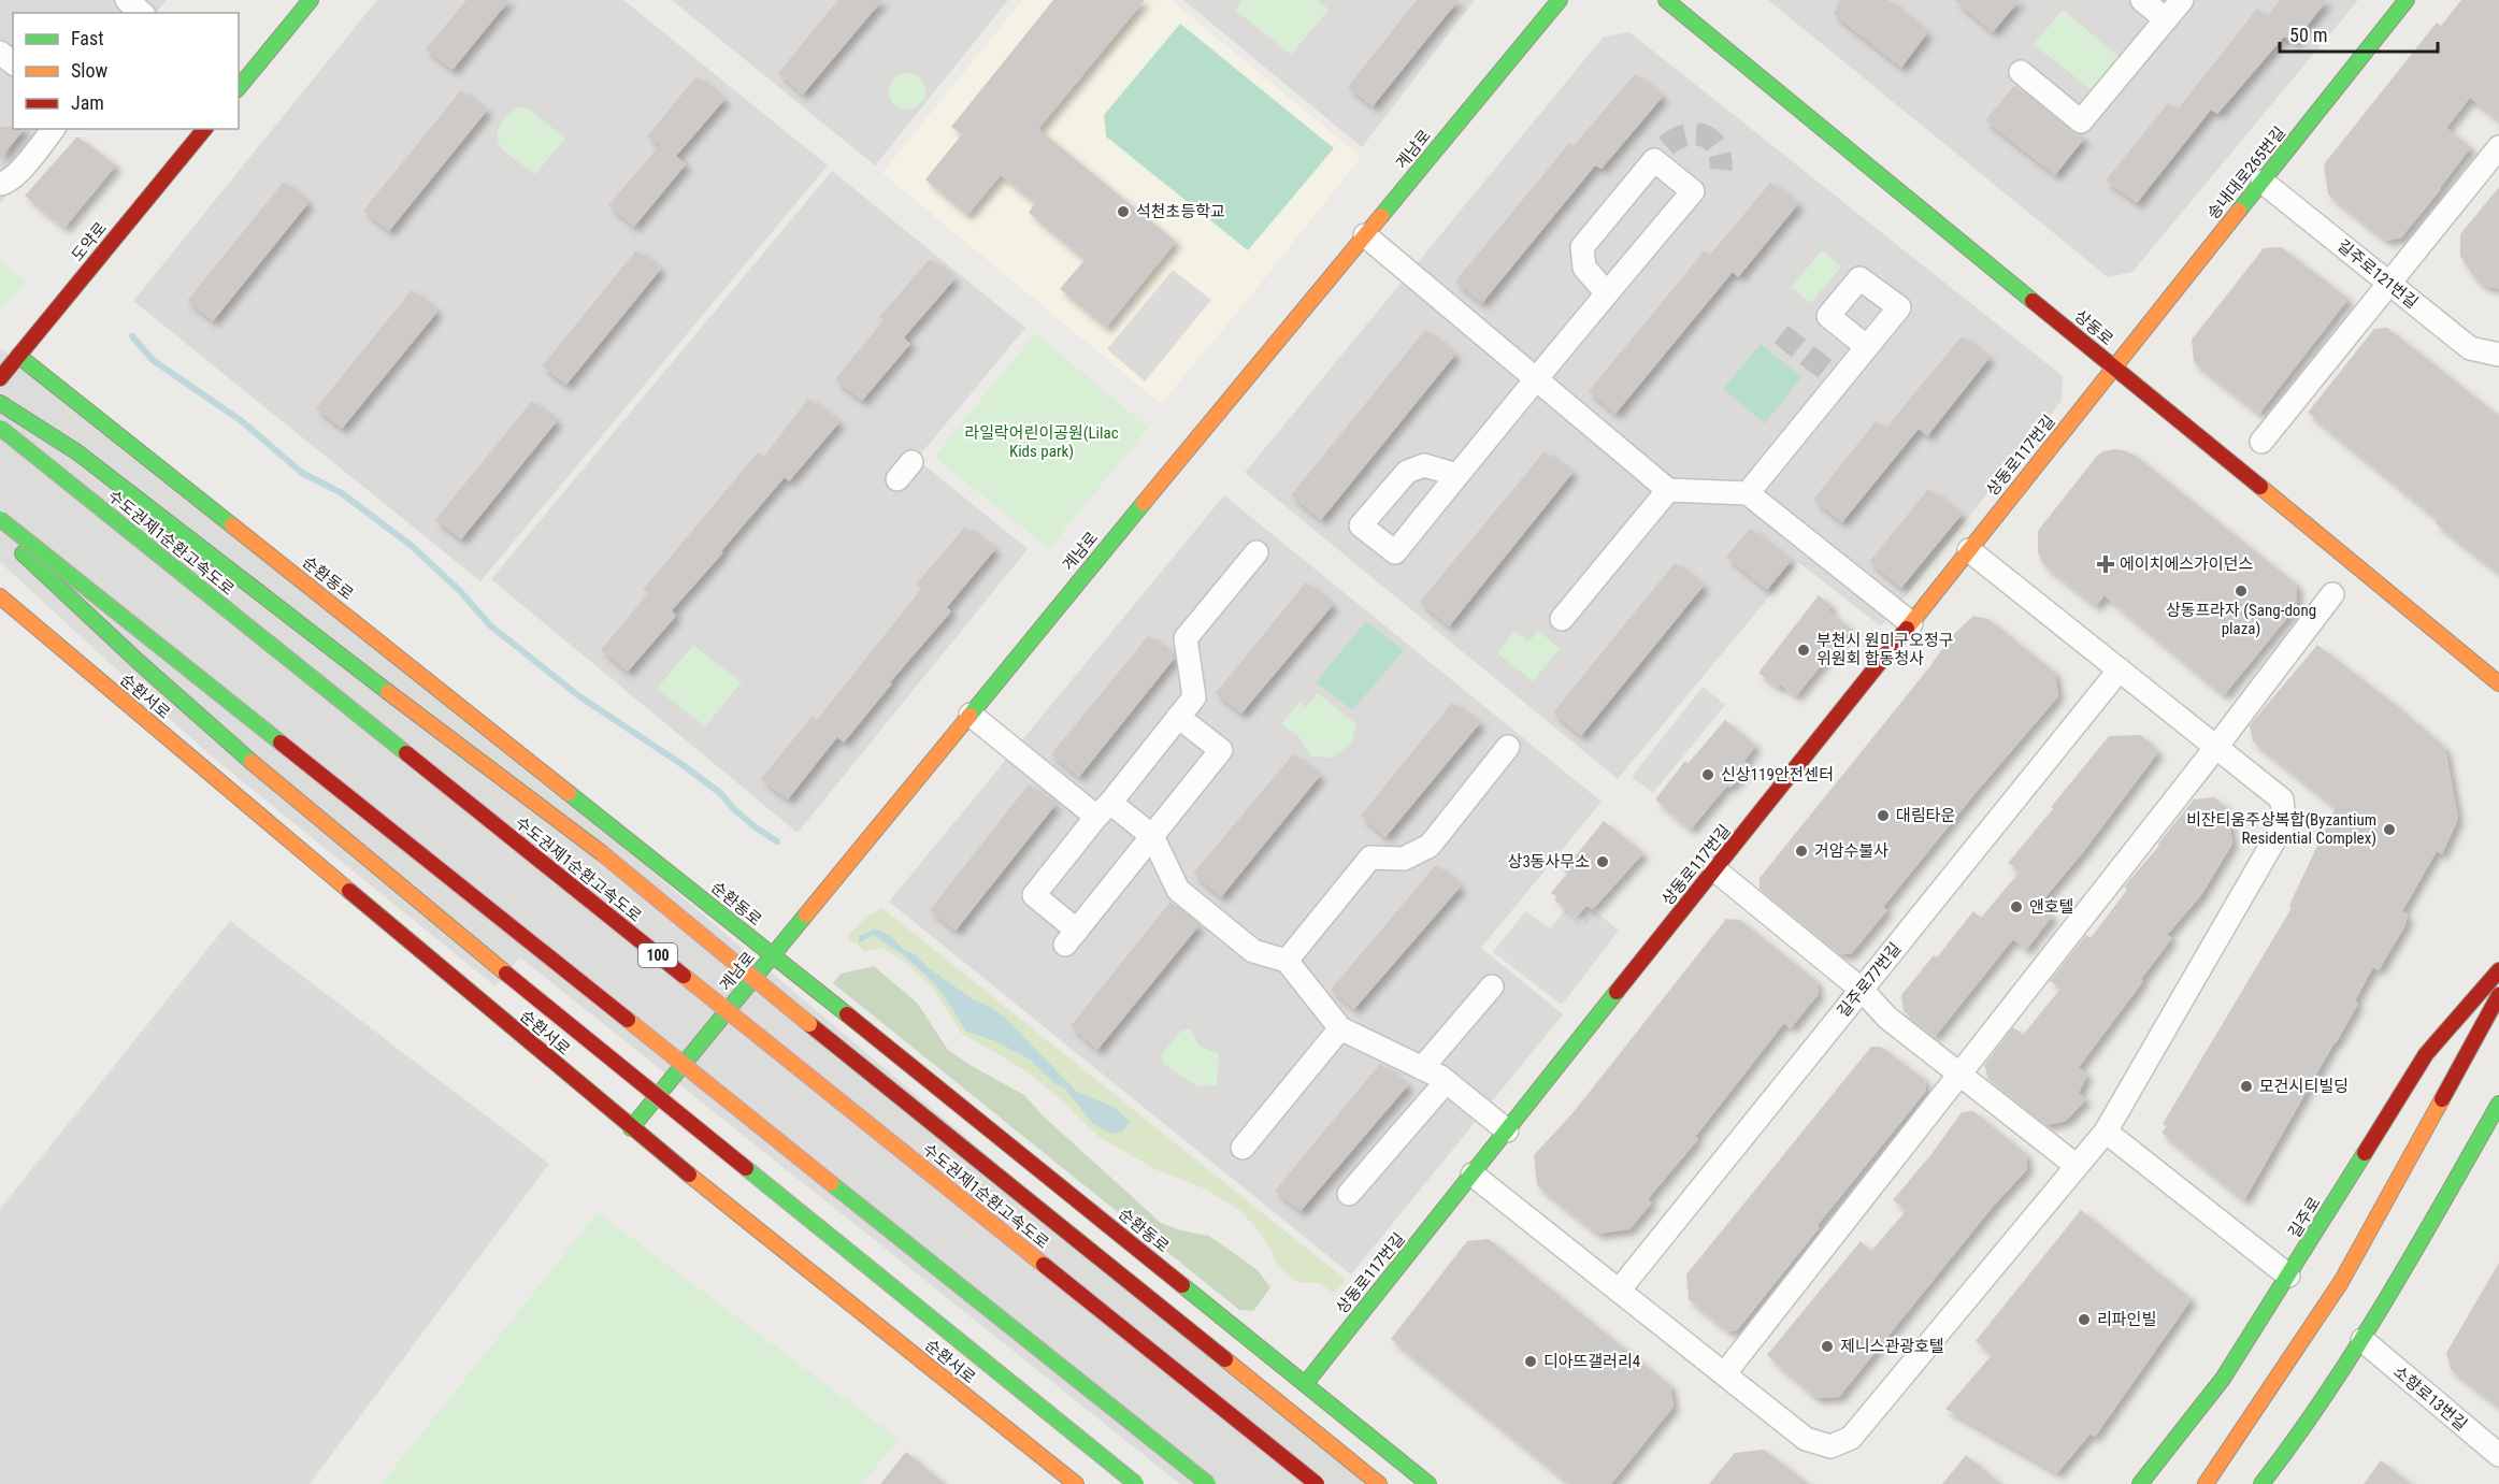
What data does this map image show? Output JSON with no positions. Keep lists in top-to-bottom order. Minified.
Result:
{"streets":{"main road":["계남로","송내대로265번길","도약로","상동로","상동로117번길","수도권제1순환고속도로","순환동로","순환서로","100","길주로"],"street":["길주로121번길","길주로77번길","소향로13번길"]},"crossings":[["계남로","순환동로"],["계남로","순환서로"],["송내대로265번길","길주로121번길"],["송내대로265번길","상동로"],["송내대로265번길","상동로117번길"],["도약로","순환동로"],["상동로","상동로117번길"],["상동로117번길","순환동로"]],"parks":["라일락어린이공원(Lilac Kids park)"],"places":{"other":["석천초등학교","상동프라자 (Sang-dong plaza)","부천시 원미구오정구 위원회 합동청사","신상119안전센터","대림타운","비잔티움주상복합(Byzantium Residential Complex)","거암수불사","상3동사무소","앤호텔","모건시티빌딩","리파인빌","제니스관광호텔","디아뜨갤러리4"],"health":["에이치에스가이던스"]},"legend":["Fast","Slow","Jam"],"scale_bar":"50 m"}
